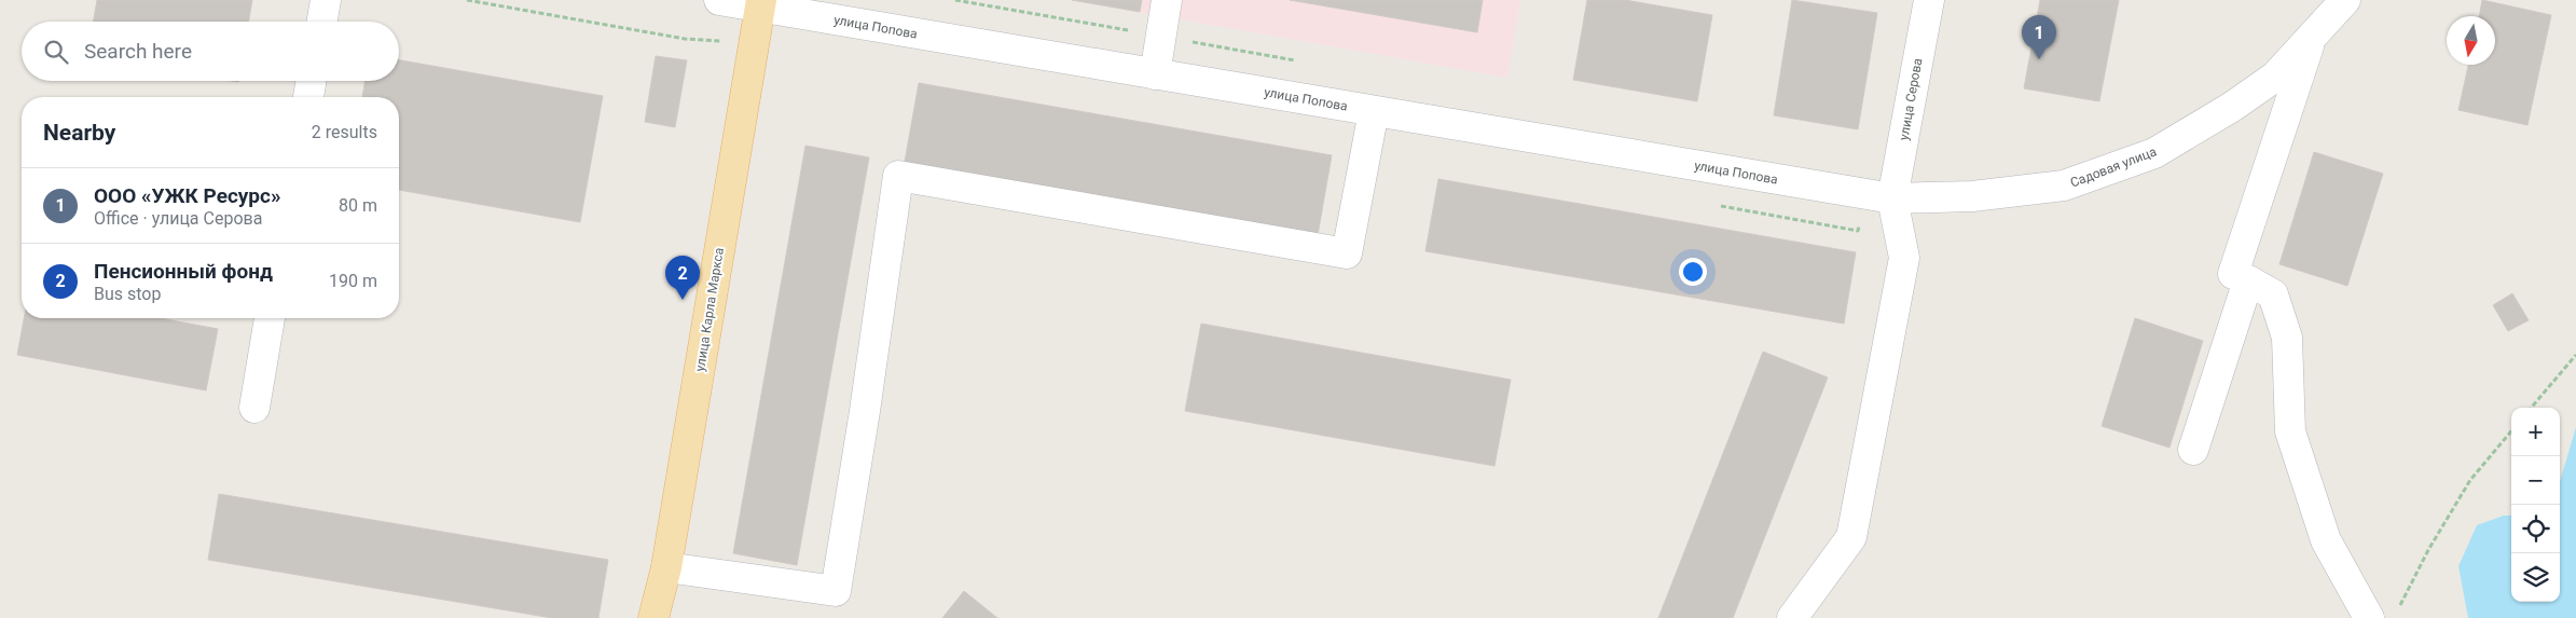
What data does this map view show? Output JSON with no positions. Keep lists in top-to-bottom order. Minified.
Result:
{"streets":{"main road":["улица Карла Маркса"],"street":["улица Попова","улица Серова","Садовая улица"]},"crossings":[["улица Попова","улица Серова"],["улица Попова","Садовая улица"],["улица Попова","улица Карла Маркса"],["улица Серова","Садовая улица"]],"north":"bottom","page":{"pins":["1","2"],"search":"Search here","heading":["Nearby","2 results"],"list":[{"mark":"1","name":"ООО «УЖК Ресурс»","note":"Office · улица Серова","value":"80 m"},{"mark":"2","name":"Пенсионный фонд","note":"Bus stop","value":"190 m"}],"map_buttons":["+","−"]}}
